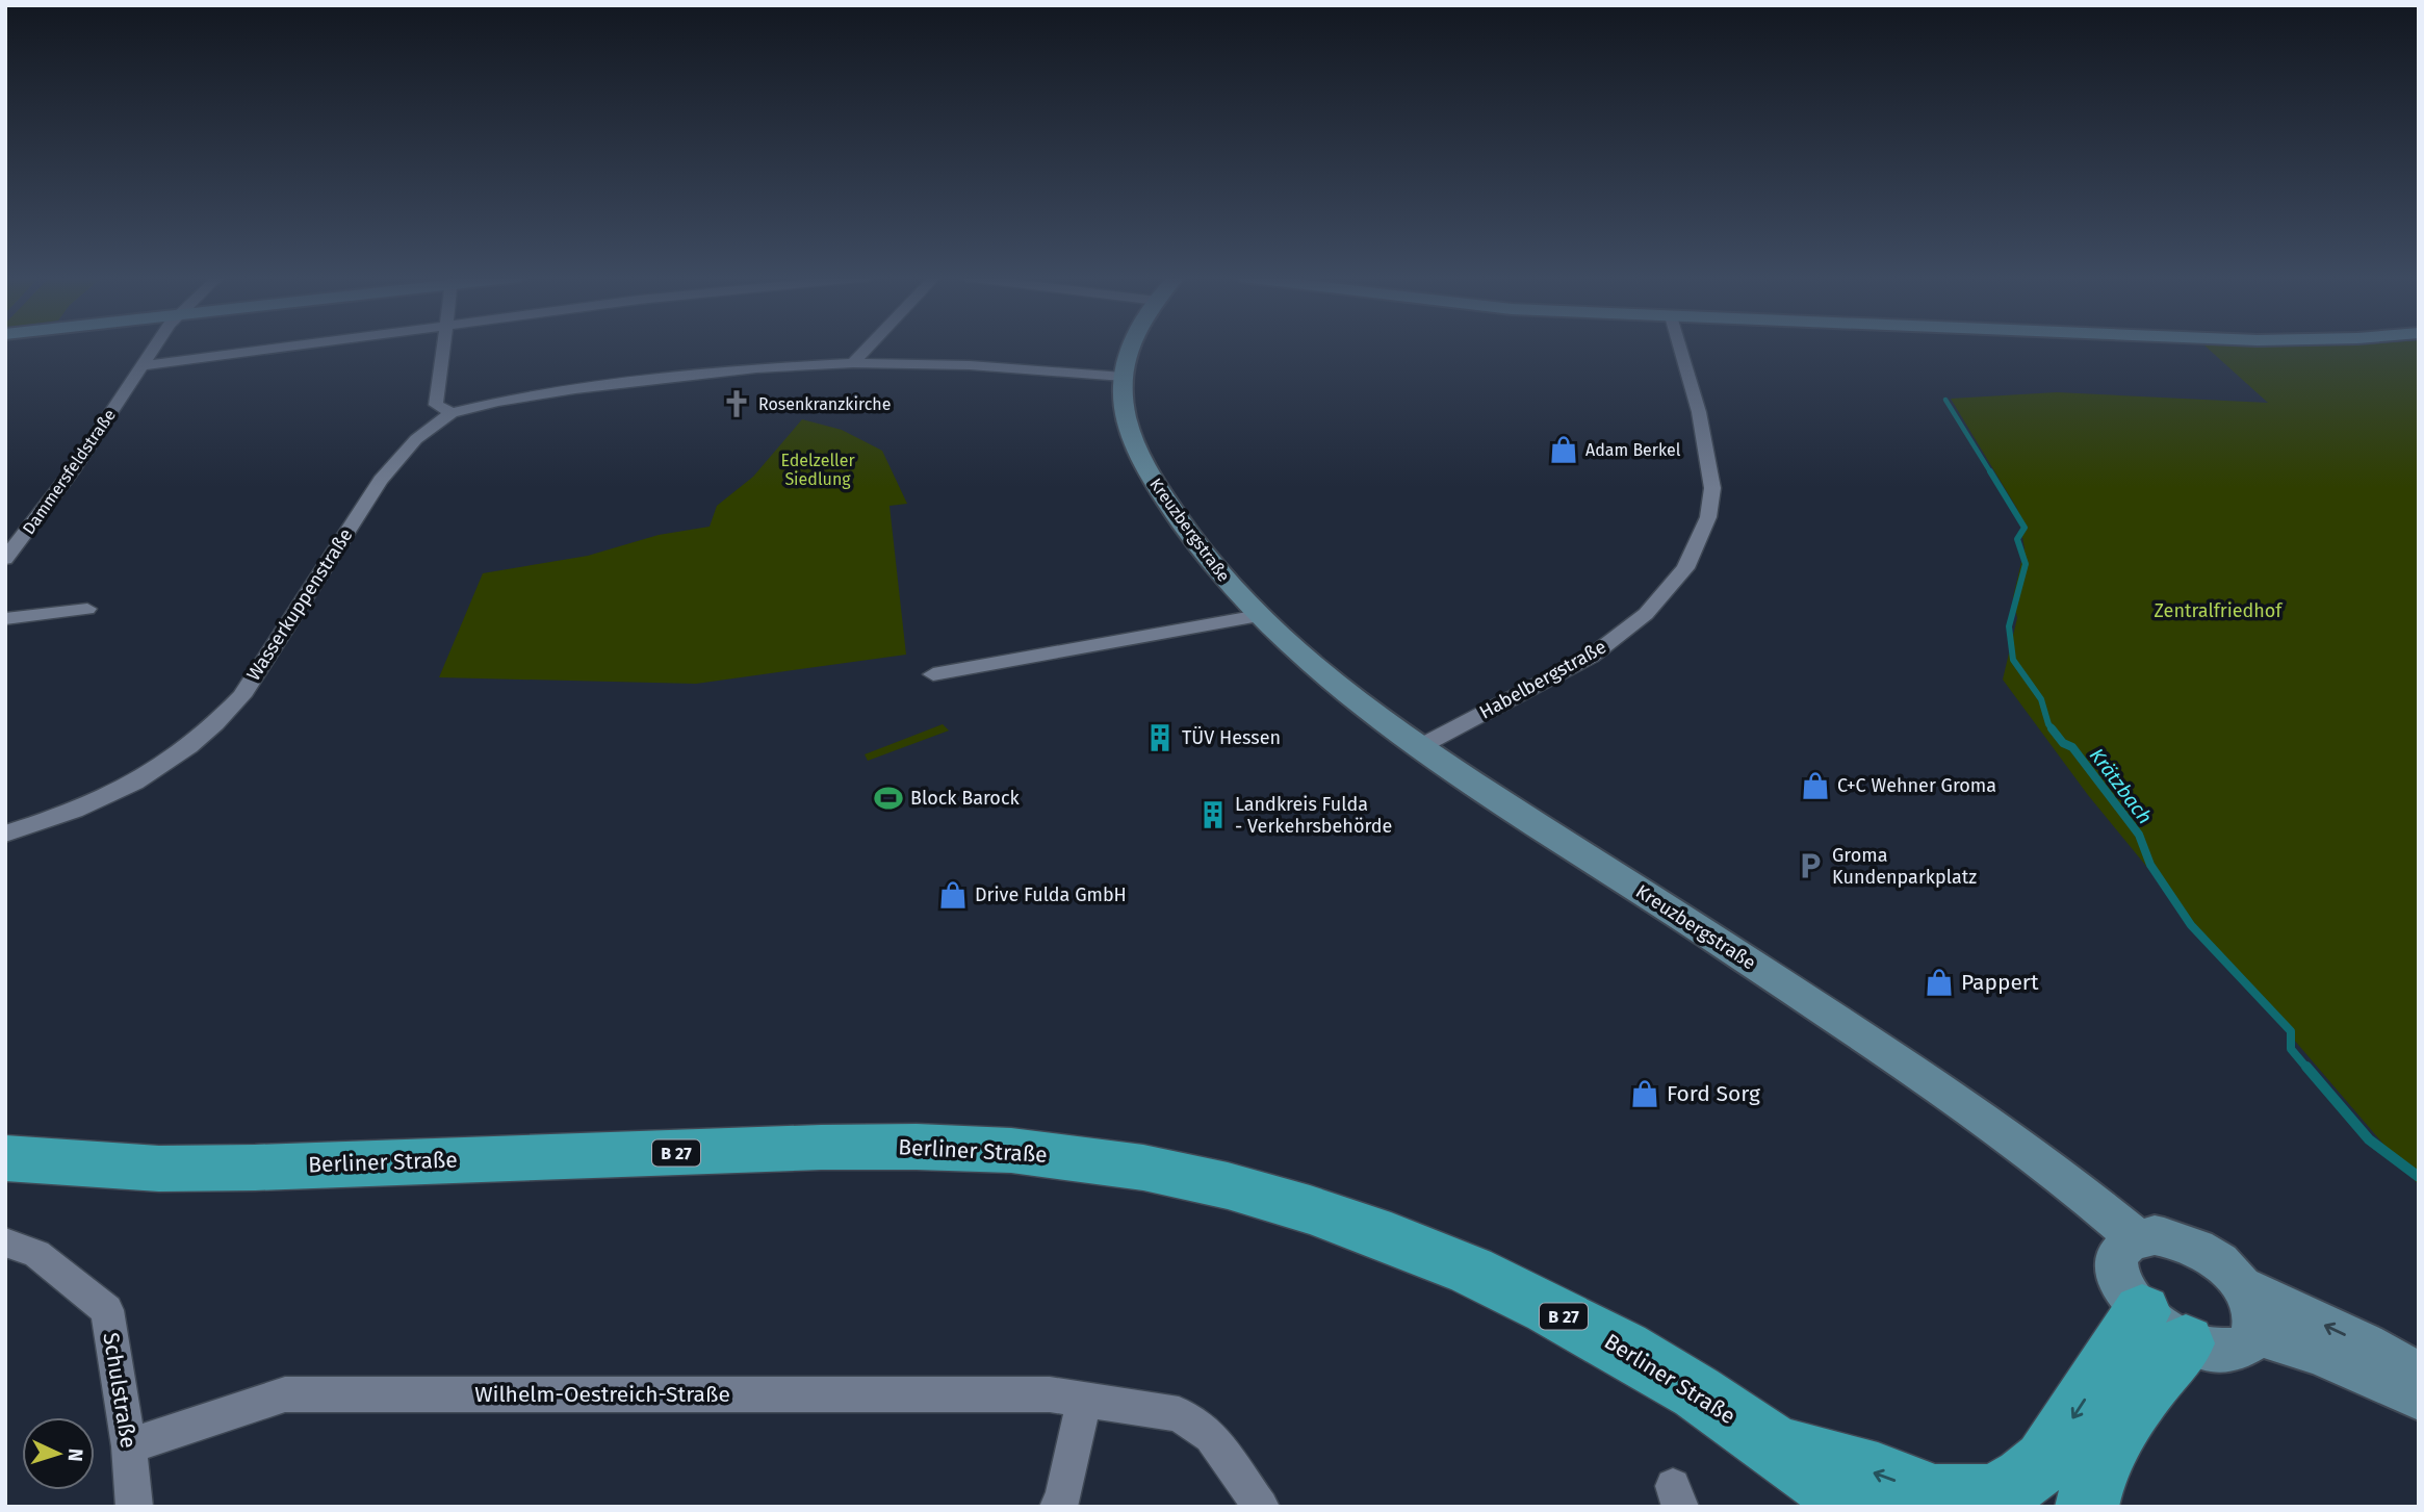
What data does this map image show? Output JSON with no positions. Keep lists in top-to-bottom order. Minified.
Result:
{"streets":{"highway":["Berliner Straße","B 27"],"main road":["Kreuzbergstraße"],"street":["Dammersfeldstraße","Wasserkuppenstraße","Habelbergstraße","Schulstraße","Wilhelm-Oestreich-Straße"]},"crossings":[["Kreuzbergstraße","Habelbergstraße"],["Schulstraße","Wilhelm-Oestreich-Straße"]],"water":["Krätzbach"],"parks":["Edelzeller Siedlung","Zentralfriedhof"],"places":{"church":["Rosenkranzkirche"],"shop":["Adam Berkel","C+C Wehner Groma","Drive Fulda GmbH","Pappert","Ford Sorg"],"building":["TÜV Hessen","Landkreis Fulda - Verkehrsbehörde"],"sports":["Block Barock"],"parking":["Groma Kundenparkplatz"]},"north":"right"}
